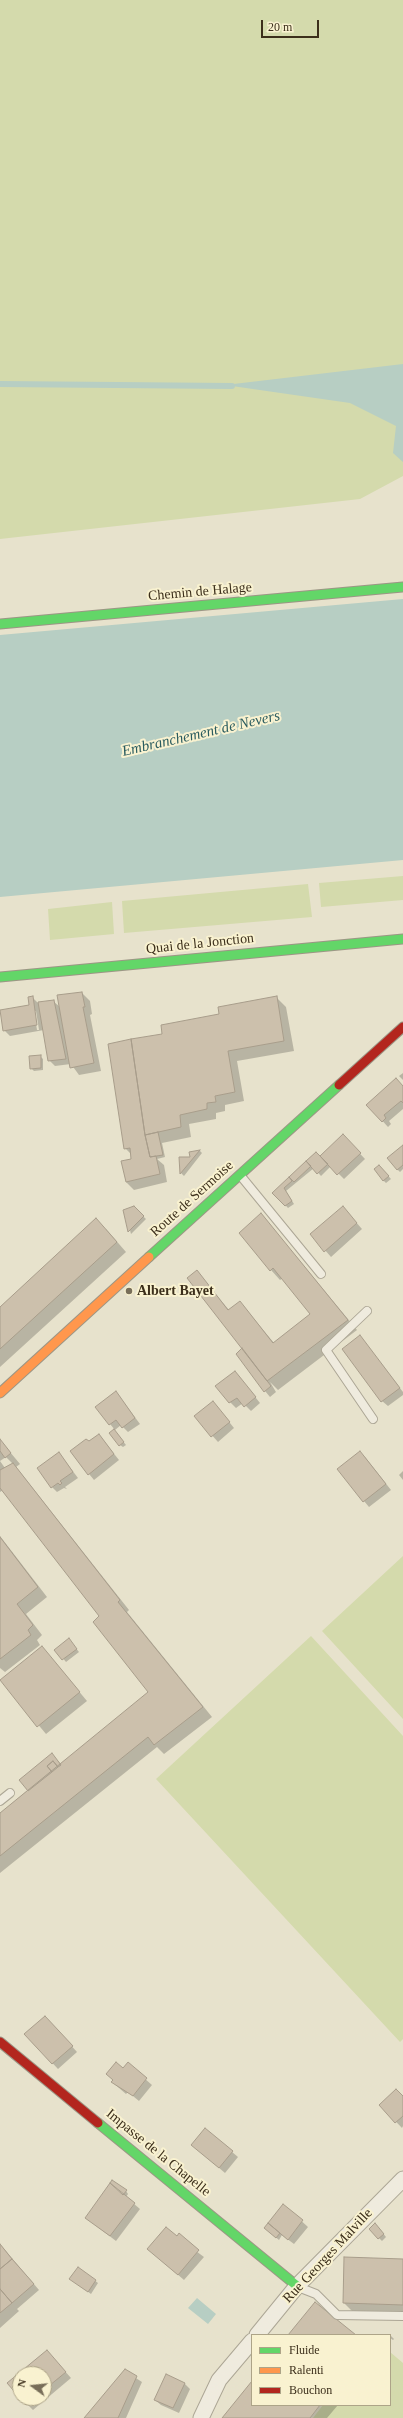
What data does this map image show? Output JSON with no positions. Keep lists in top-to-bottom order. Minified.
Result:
{"streets":{"street":["Chemin de Halage","Quai de la Jonction","Route de Sermoise","Impasse de la Chapelle","Rue Georges Malville"]},"crossings":[["Impasse de la Chapelle","Rue Georges Malville"]],"water":["Embranchement de Nevers"],"places":["Albert Bayet"],"legend":["Fluide","Ralenti","Bouchon"],"scale_bar":"20 m","north":"left"}
